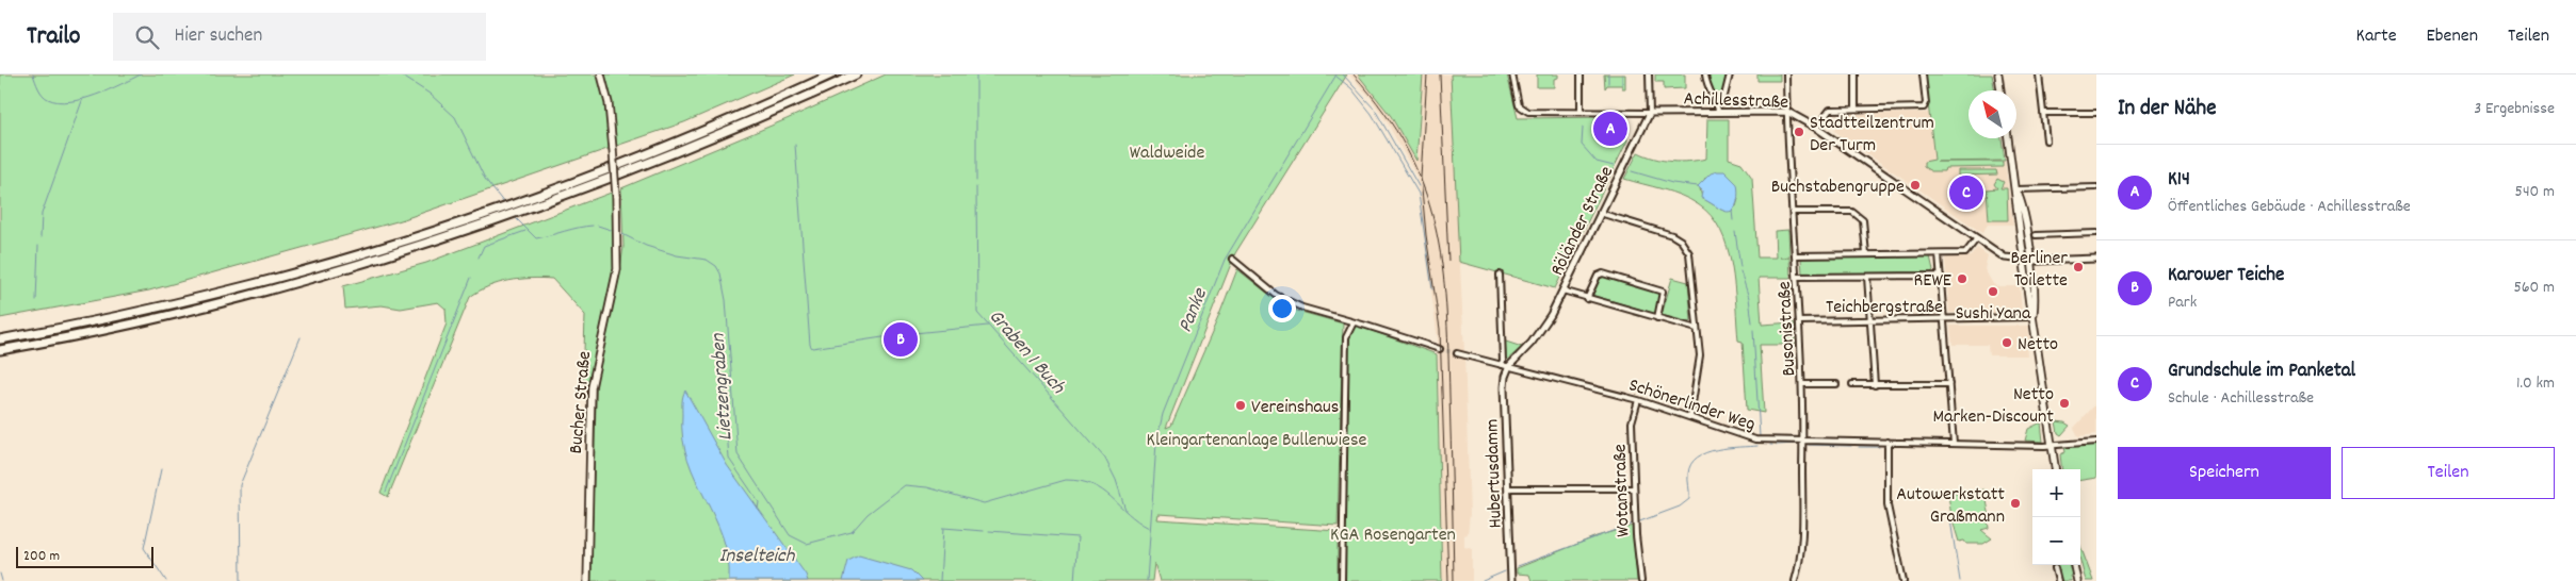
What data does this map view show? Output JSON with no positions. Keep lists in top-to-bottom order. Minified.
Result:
{"streets":{"main road":["Bucher Straße"],"street":["Achillesstraße","Röländer Straße","Teichbergstraße","Busonistraße","Schönerlinder Weg","Hubertusdamm","Wotanstraße"]},"crossings":[["Achillesstraße","Röländer Straße"],["Achillesstraße","Busonistraße"],["Röländer Straße","Schönerlinder Weg"],["Röländer Straße","Hubertusdamm"],["Teichbergstraße","Busonistraße"],["Busonistraße","Schönerlinder Weg"],["Schönerlinder Weg","Hubertusdamm"],["Schönerlinder Weg","Wotanstraße"]],"water":["Panke","Graben 1 Buch","Lietzengraben","Inselteich"],"parks":["Waldweide","Kleingartenanlage Bullenwiese","KGA Rosengarten"],"places":["Stadtteilzentrum Der Turm","Buchstabengruppe","Berliner Toilette","REWE","Sushi Yana","Netto","Netto Marken-Discount","Vereinshaus","Autowerkstatt Graßmann"],"scale_bar":"200 m","north":"top left","page":{"header":"Trailo","search":"Hier suchen","nav":["Karte","Ebenen","Teilen"],"heading":["In der Nähe","3 Ergebnisse"],"pins":["A","C","B"],"list":[{"mark":"A","name":"K14","note":"Öffentliches Gebäude · Achillesstraße","value":"540 m"},{"mark":"B","name":"Karower Teiche","note":"Park","value":"560 m"},{"mark":"C","name":"Grundschule im Panketal","note":"Schule · Achillesstraße","value":"1.0 km"}],"buttons":["Speichern","Teilen"],"map_buttons":["+","−"],"scale":"200 m"}}
